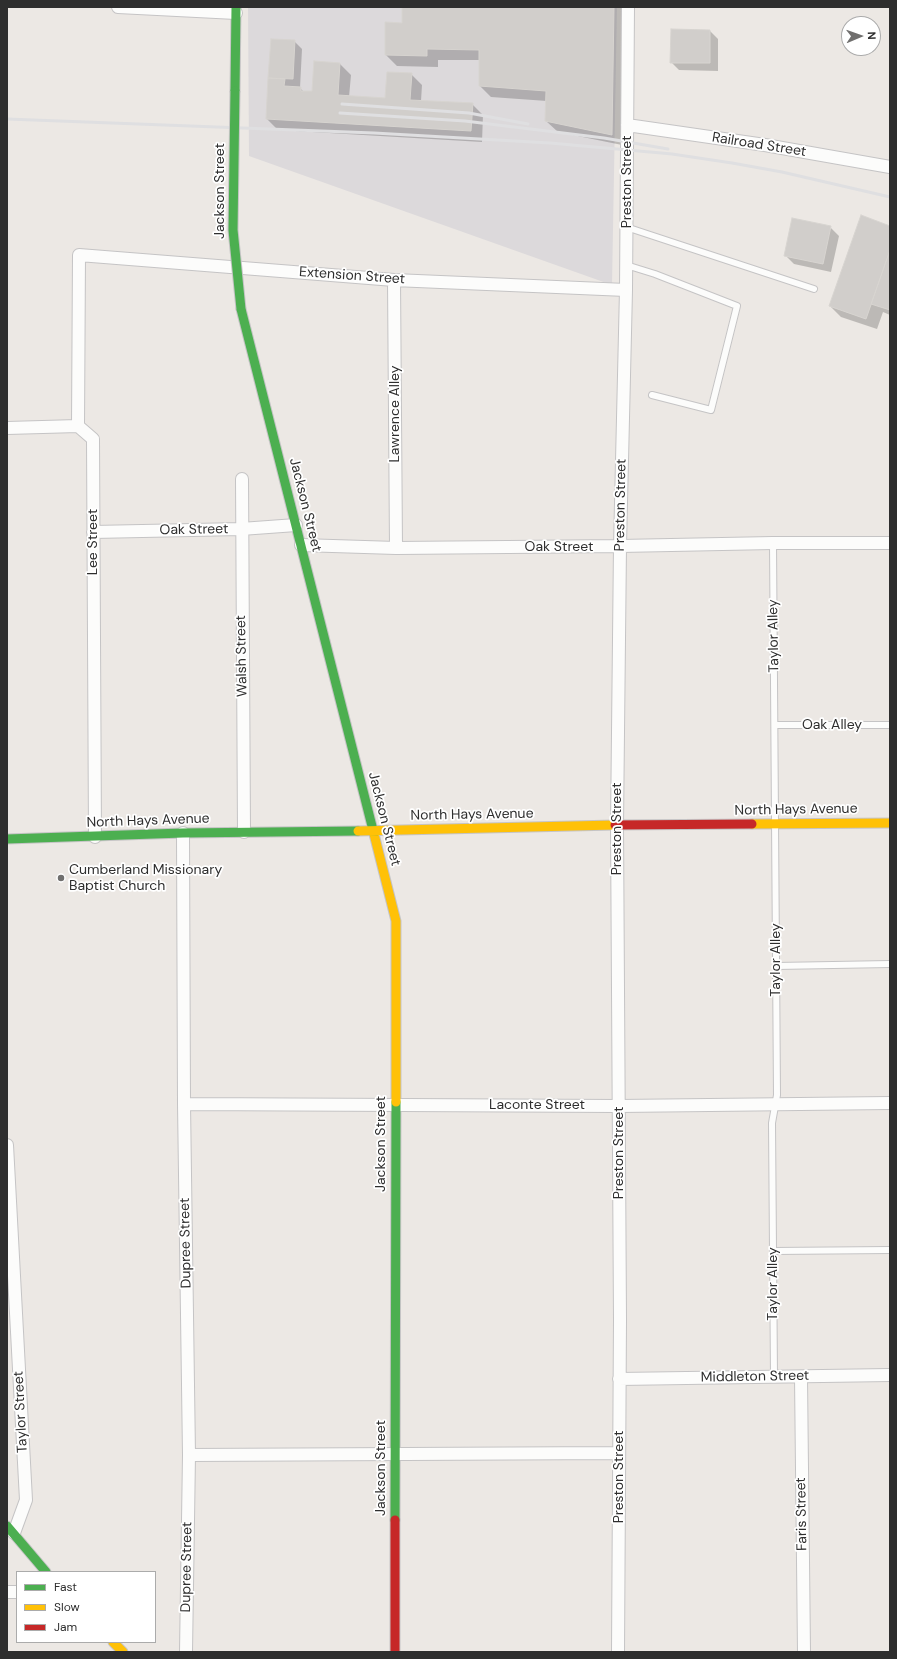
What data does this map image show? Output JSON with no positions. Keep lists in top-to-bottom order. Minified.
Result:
{"streets":{"street":["Railroad Street","Preston Street","Jackson Street","Extension Street","Lawrence Alley","Oak Street","Lee Street","Walsh Street","North Hays Avenue","Laconte Street","Dupree Street","Middleton Street","Taylor Street","Faris Street"],"lane":["Taylor Alley","Oak Alley"]},"crossings":[["Railroad Street","Preston Street"],["Preston Street","Extension Street"],["Preston Street","Oak Street"],["Preston Street","North Hays Avenue"],["Preston Street","Laconte Street"],["Preston Street","Middleton Street"],["Jackson Street","Oak Street"],["Jackson Street","North Hays Avenue"],["Jackson Street","Laconte Street"],["Extension Street","Lawrence Alley"],["Extension Street","Lee Street"],["Lawrence Alley","Oak Street"],["Oak Street","Lee Street"],["Oak Street","Taylor Alley"],["Oak Street","Walsh Street"],["Lee Street","North Hays Avenue"],["Taylor Alley","Oak Alley"],["Taylor Alley","North Hays Avenue"],["Taylor Alley","Laconte Street"],["Taylor Alley","Middleton Street"],["Walsh Street","North Hays Avenue"],["North Hays Avenue","Dupree Street"],["Laconte Street","Dupree Street"],["Middleton Street","Faris Street"]],"places":["Cumberland Missionary Baptist Church"],"legend":["Fast","Slow","Jam"],"north":"right"}
